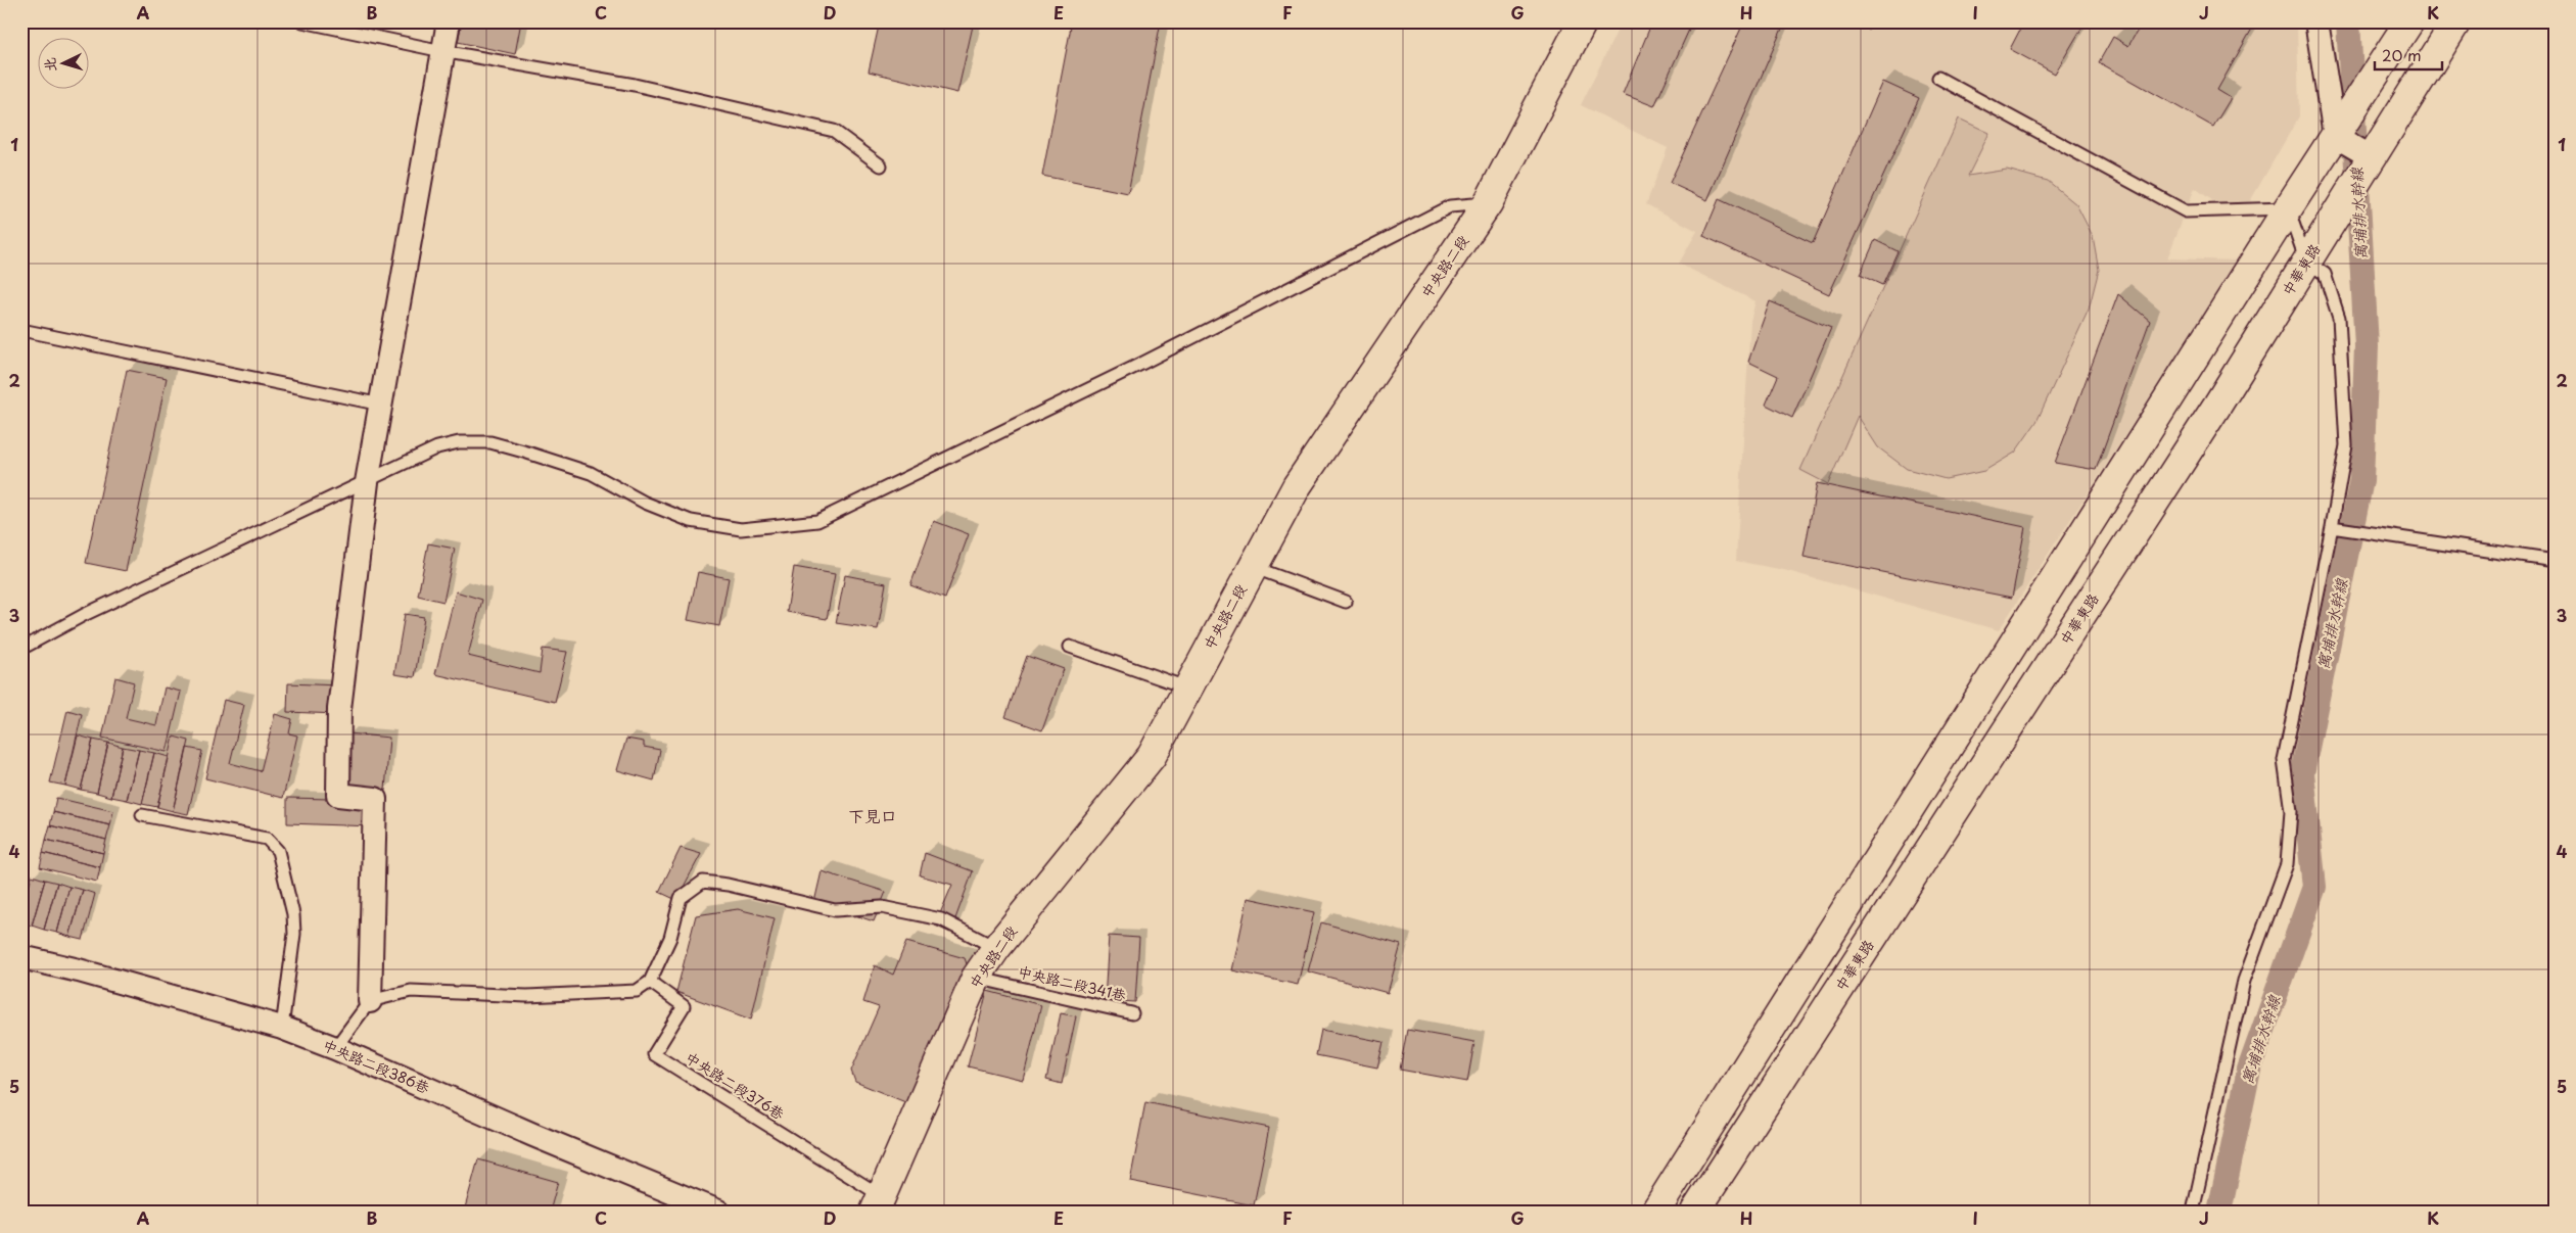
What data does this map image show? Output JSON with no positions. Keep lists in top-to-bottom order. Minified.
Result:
{"streets":{"main road":["中央路二段","中華東路"],"street":["中央路二段386巷"],"lane":["中央路二段341巷","中央路二段376巷"]},"crossings":[["中央路二段","中央路二段341巷"],["中央路二段","中央路二段376巷"]],"districts":["下見口"],"water":["寓埔排水幹線"],"scale_bar":"20 m","north":"left","grid":{"columns":["A","B","C","D","E","F","G","H","I","J","K"],"rows":["1","2","3","4","5"]}}
